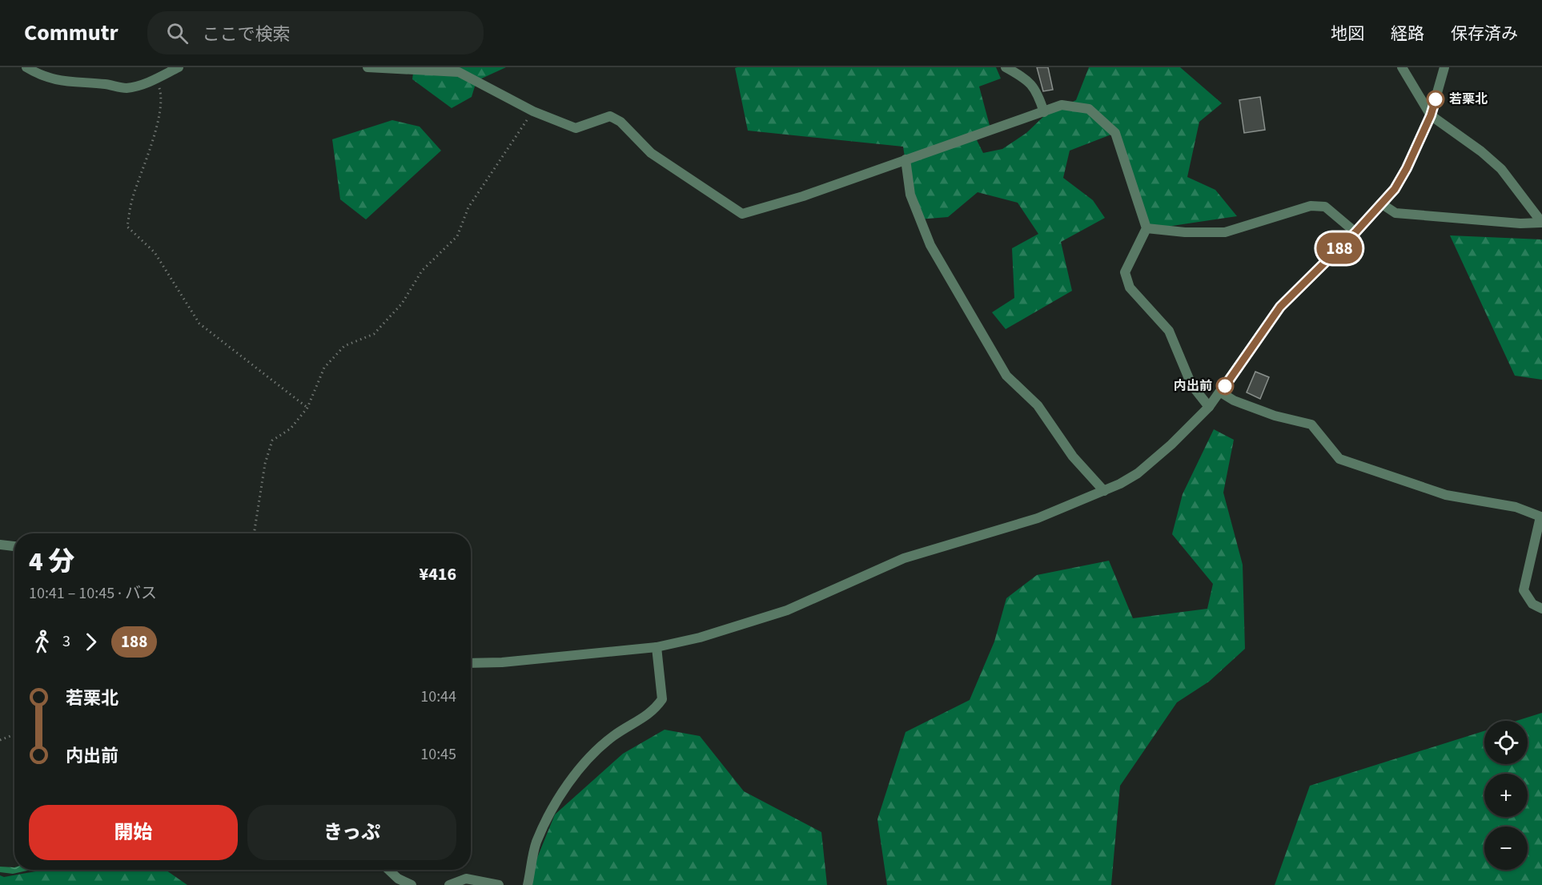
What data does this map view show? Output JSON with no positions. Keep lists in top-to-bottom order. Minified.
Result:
{"places":["若栗北","内出前"],"lines":["bus line 188"],"page":{"header":"Commutr","search":"ここで検索","nav":["地図","経路","保存済み"],"on_map":"188","heading":["4 分","10:41 – 10:45 · バス","¥416"],"legs":["3","188"],"list":[{"name":"若栗北","value":"10:44"},{"name":"内出前","value":"10:45"}],"map_buttons":["+","−"],"buttons":["開始","きっぷ"]}}
